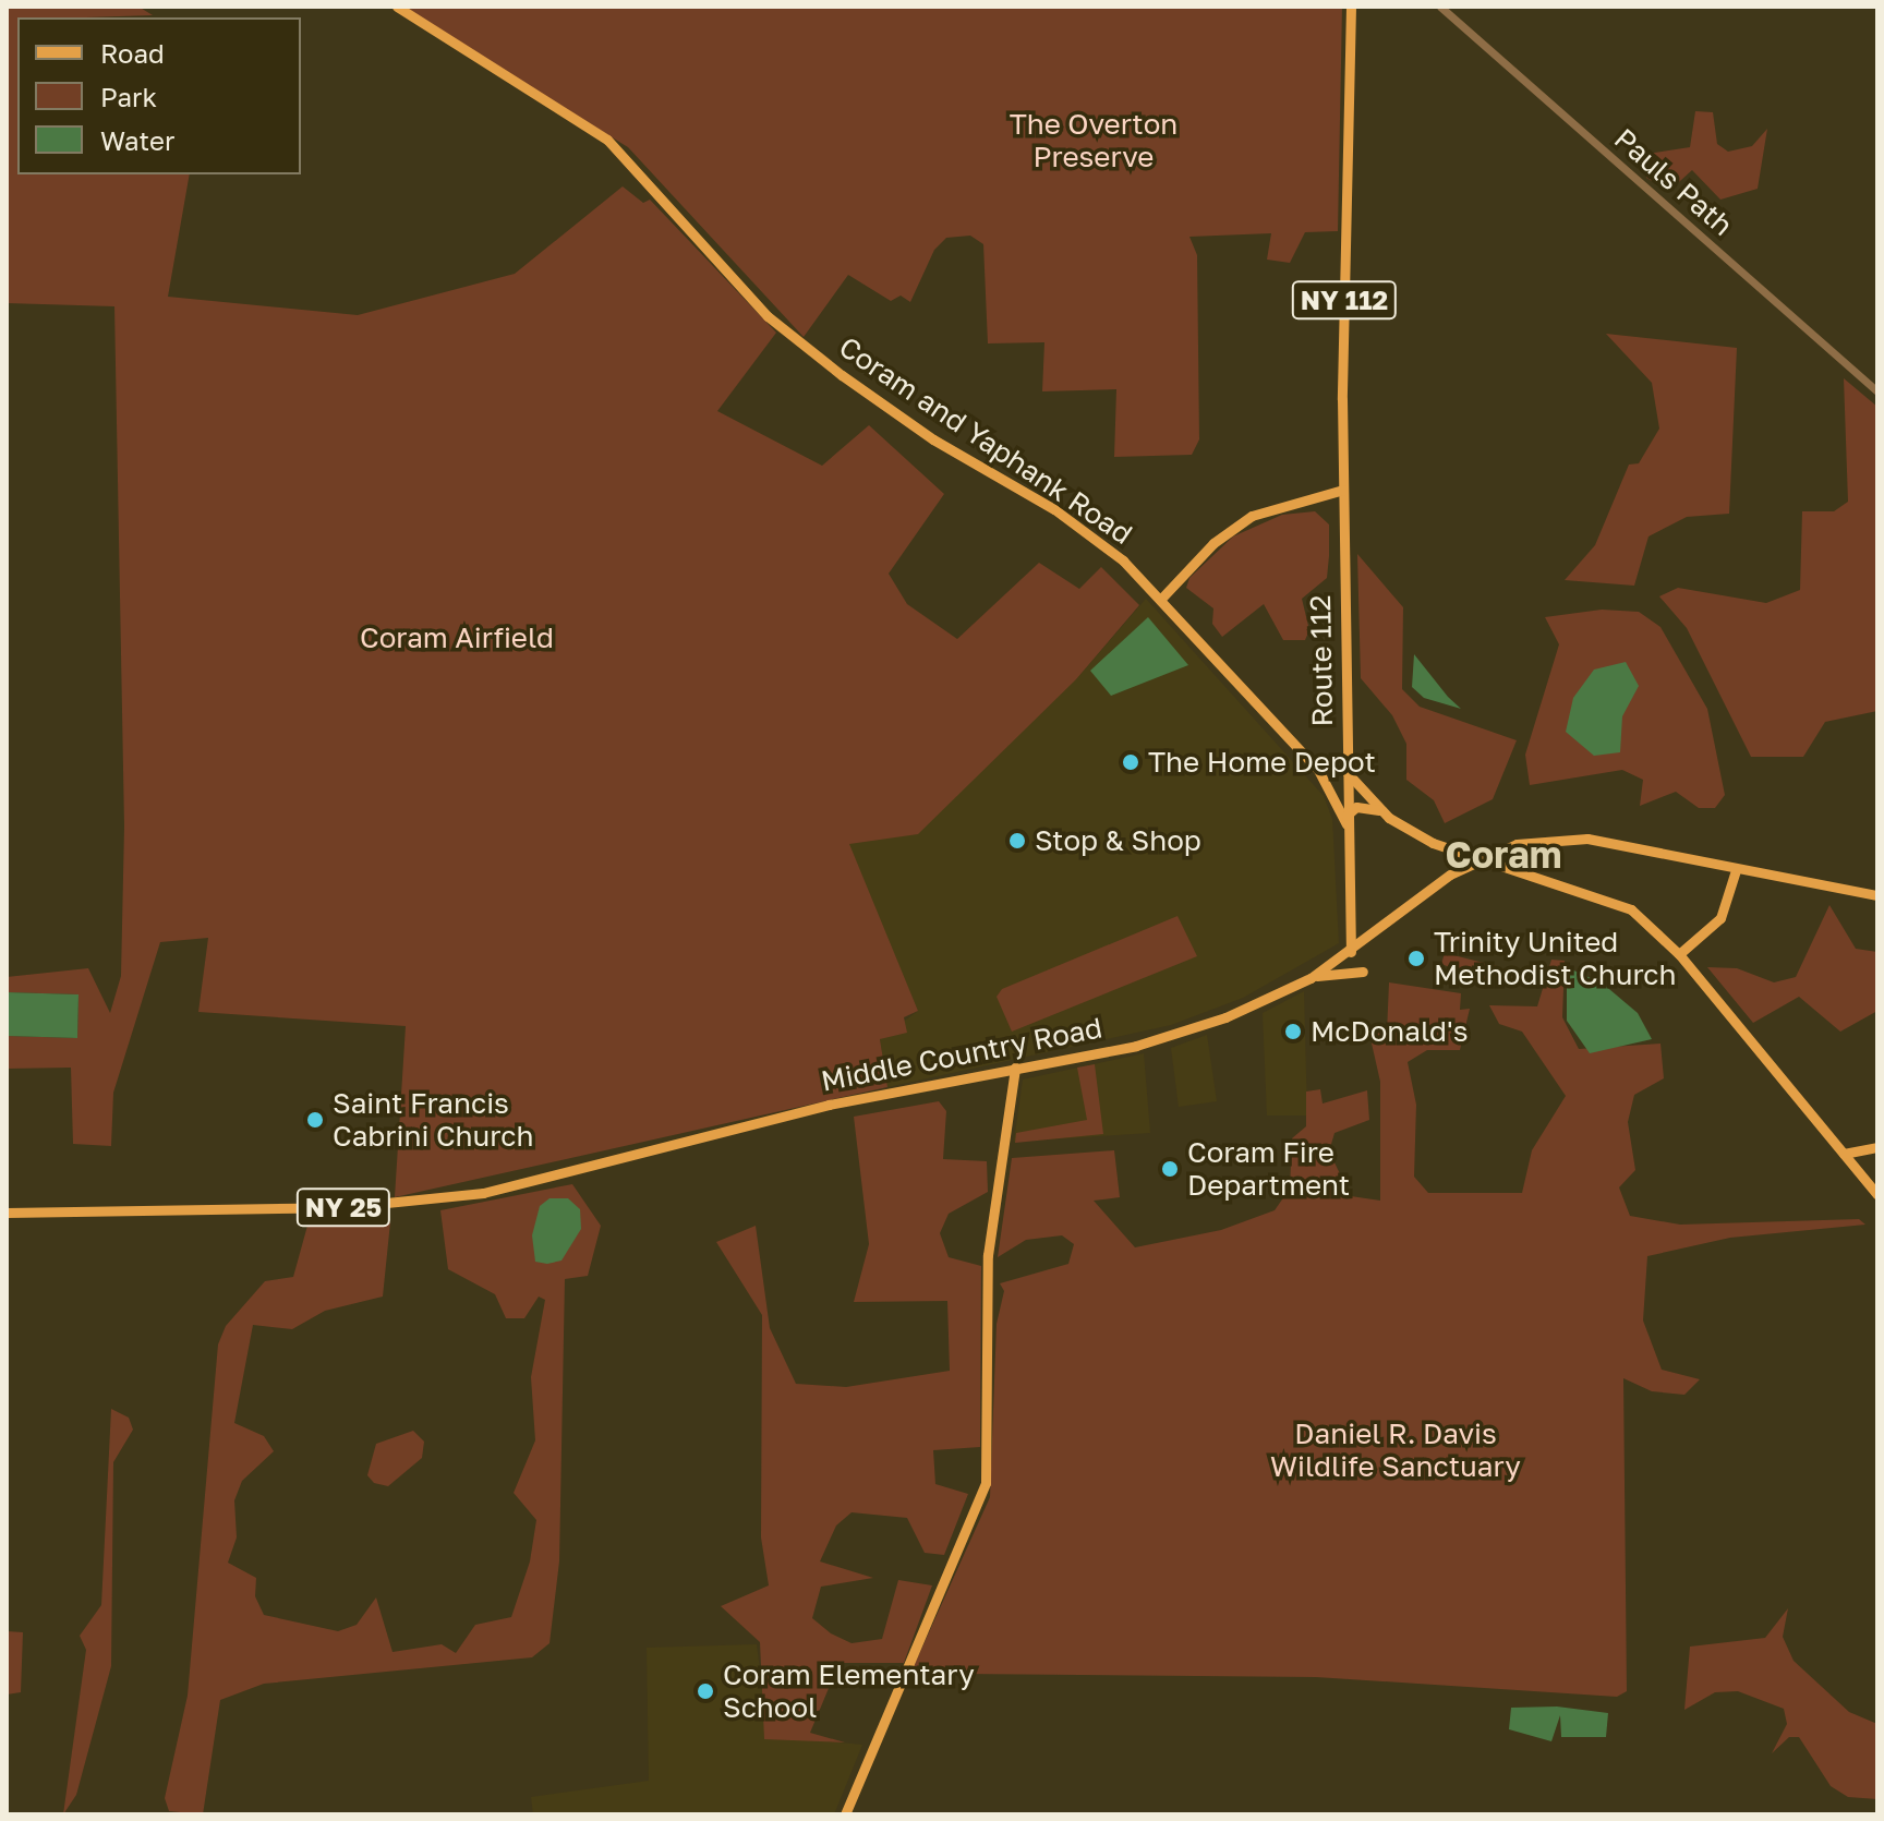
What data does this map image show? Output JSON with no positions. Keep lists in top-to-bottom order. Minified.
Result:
{"streets":{"main road":["NY 112","Coram and Yaphank Road","Route 112","Middle Country Road","NY 25"],"street":["Pauls Path"]},"crossings":[["Coram and Yaphank Road","Route 112"],["Route 112","Middle Country Road"]],"districts":["Coram"],"parks":["The Overton Preserve","Coram Airfield","Daniel R. Davis Wildlife Sanctuary"],"places":["The Home Depot","Stop & Shop","Trinity United Methodist Church","McDonald's","Saint Francis Cabrini Church","Coram Fire Department","Coram Elementary School"],"legend":["Road","Park","Water"]}
